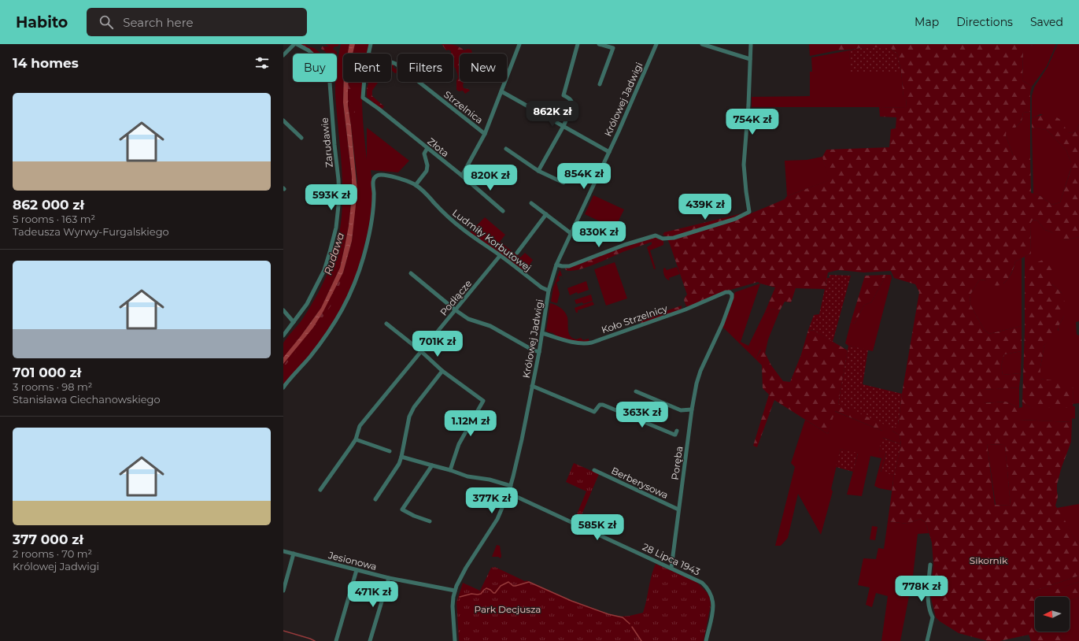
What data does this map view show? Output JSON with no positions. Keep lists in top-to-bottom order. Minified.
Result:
{"streets":{"street":["Królowej Jadwigi","Strzelnica","Zarudawie","Złota","Ludmiły Korbutowej","Podłącze","Koło Strzelnicy","Poręba","Berberysowa","28 Lipca 1943","Jesionowa"]},"crossings":[["Królowej Jadwigi","Ludmiły Korbutowej"],["Królowej Jadwigi","Koło Strzelnicy"],["Królowej Jadwigi","28 Lipca 1943"],["Królowej Jadwigi","Jesionowa"],["Ludmiły Korbutowej","Podłącze"],["Koło Strzelnicy","Poręba"],["Poręba","Berberysowa"],["Poręba","28 Lipca 1943"]],"water":["Rudawa"],"parks":["Sikornik","Park Decjusza"],"north":"left","page":{"header":"Habito","search":"Search here","nav":["Map","Directions","Saved"],"heading":"14 homes","chip":["Buy","Rent","Filters","New"],"list":[{"name":"862 000 zł","note":"5 rooms · 163 m² · Tadeusza Wyrwy-Furgalskiego"},{"name":"701 000 zł","note":"3 rooms · 98 m² · Stanisława Ciechanowskiego"},{"name":"377 000 zł","note":"2 rooms · 70 m² · Królowej Jadwigi"}],"price":["862K zł","754K zł","854K zł","820K zł","593K zł","439K zł","830K zł","701K zł","363K zł","1.12M zł","377K zł","585K zł","778K zł","471K zł"]}}
